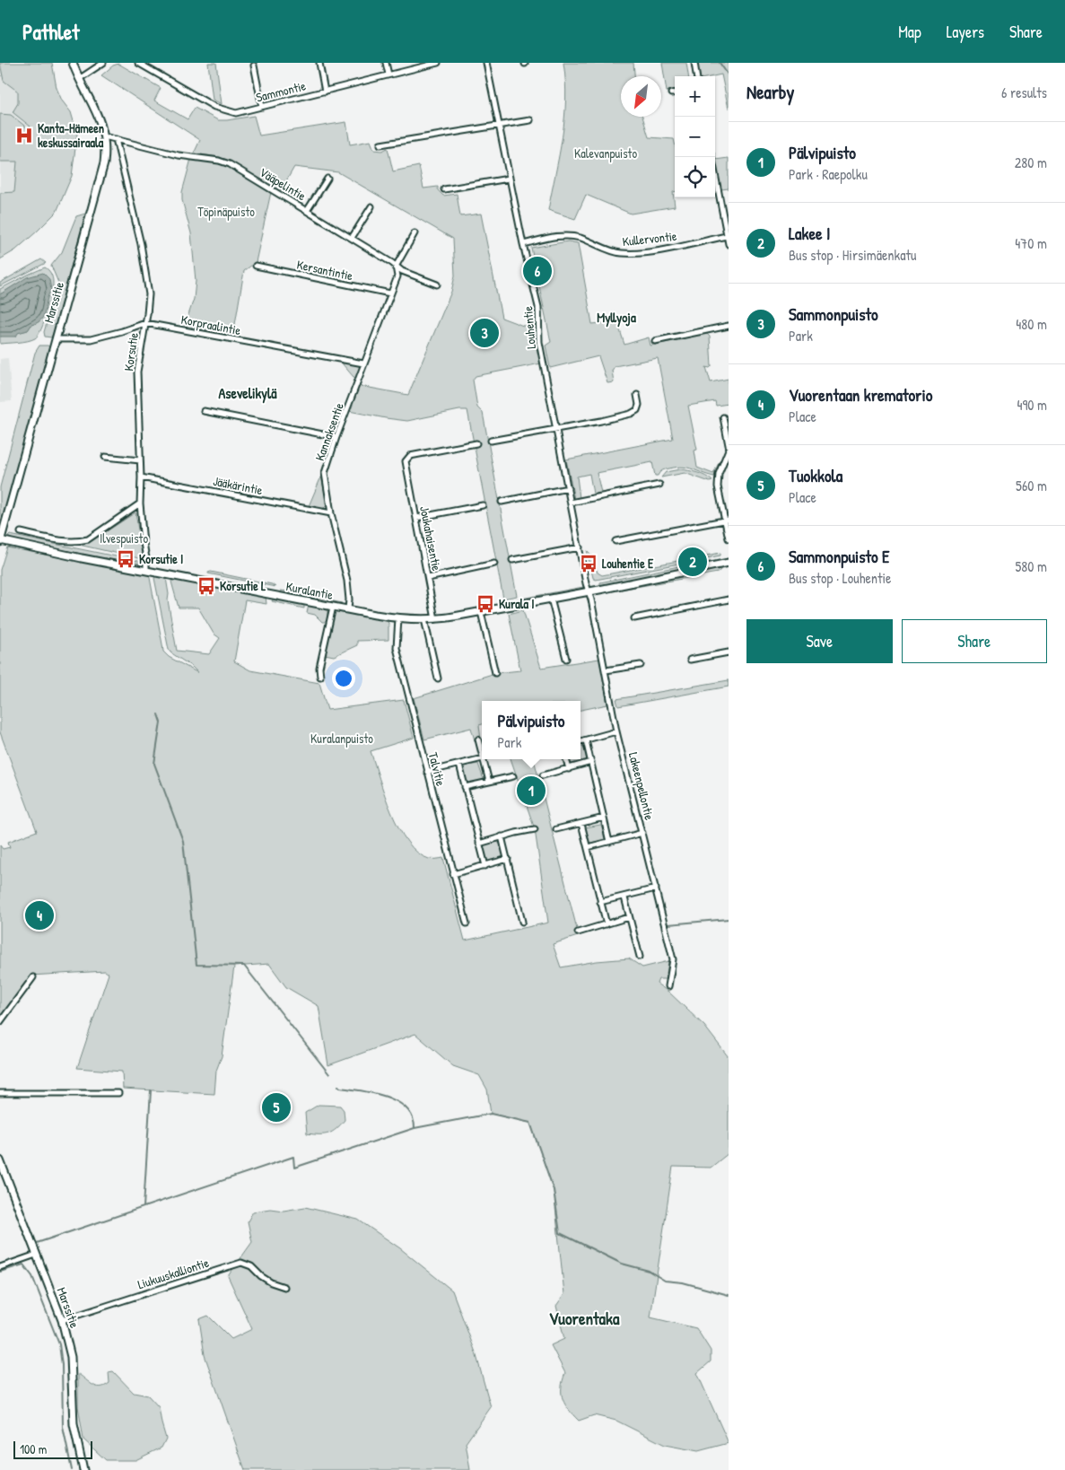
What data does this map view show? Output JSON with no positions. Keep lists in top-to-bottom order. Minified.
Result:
{"streets":{"main road":["Marssitie","Kuralantie"],"street":["Sammontie","Vääpelintie","Kullervontie","Kersantintie","Korpraalintie","Louhentie","Korsutie","Kannaksentie","Jääkärintie","Joukahaisentie","Talvitie","Lakeenpellontie","Liukuuskalliontie"]},"crossings":[["Vääpelintie","Marssitie"],["Vääpelintie","Korsutie"],["Vääpelintie","Kannaksentie"],["Kullervontie","Louhentie"],["Kersantintie","Kannaksentie"],["Marssitie","Korpraalintie"],["Marssitie","Kuralantie"],["Marssitie","Liukuuskalliontie"],["Korpraalintie","Korsutie"],["Korpraalintie","Kannaksentie"],["Louhentie","Kuralantie"],["Louhentie","Lakeenpellontie"],["Korsutie","Jääkärintie"],["Korsutie","Kuralantie"],["Kannaksentie","Jääkärintie"],["Kannaksentie","Kuralantie"],["Joukahaisentie","Kuralantie"],["Kuralantie","Talvitie"],["Kuralantie","Lakeenpellontie"]],"districts":["Myllyoja","Asevelikylä","Vuorentaka"],"parks":["Kalevanpuisto","Töpinäpuisto","Ilvespuisto","Kuralanpuisto"],"places":{"hospital":["Kanta-Hämeen keskussairaala"],"bus stop":["Korsutie I","Louhentie E","Korsutie L","Kurala I"]},"scale_bar":"100 m","north":"bottom left","page":{"header":"Pathlet","nav":["Map","Layers","Share"],"heading":["Nearby","6 results"],"map_buttons":["+","−"],"list":[{"mark":"1","name":"Pälvipuisto","note":"Park · Raepolku","value":"280 m"},{"mark":"2","name":"Lakee I","note":"Bus stop · Hirsimäenkatu","value":"470 m"},{"mark":"3","name":"Sammonpuisto","note":"Park","value":"480 m"},{"mark":"4","name":"Vuorentaan krematorio","note":"Place","value":"490 m"},{"mark":"5","name":"Tuokkola","note":"Place","value":"560 m"},{"mark":"6","name":"Sammonpuisto E","note":"Bus stop · Louhentie","value":"580 m"}],"pins":["6","3","2","1","4","5"],"buttons":["Save","Share"],"popup":["Pälvipuisto","Park"],"scale":"100 m"}}
